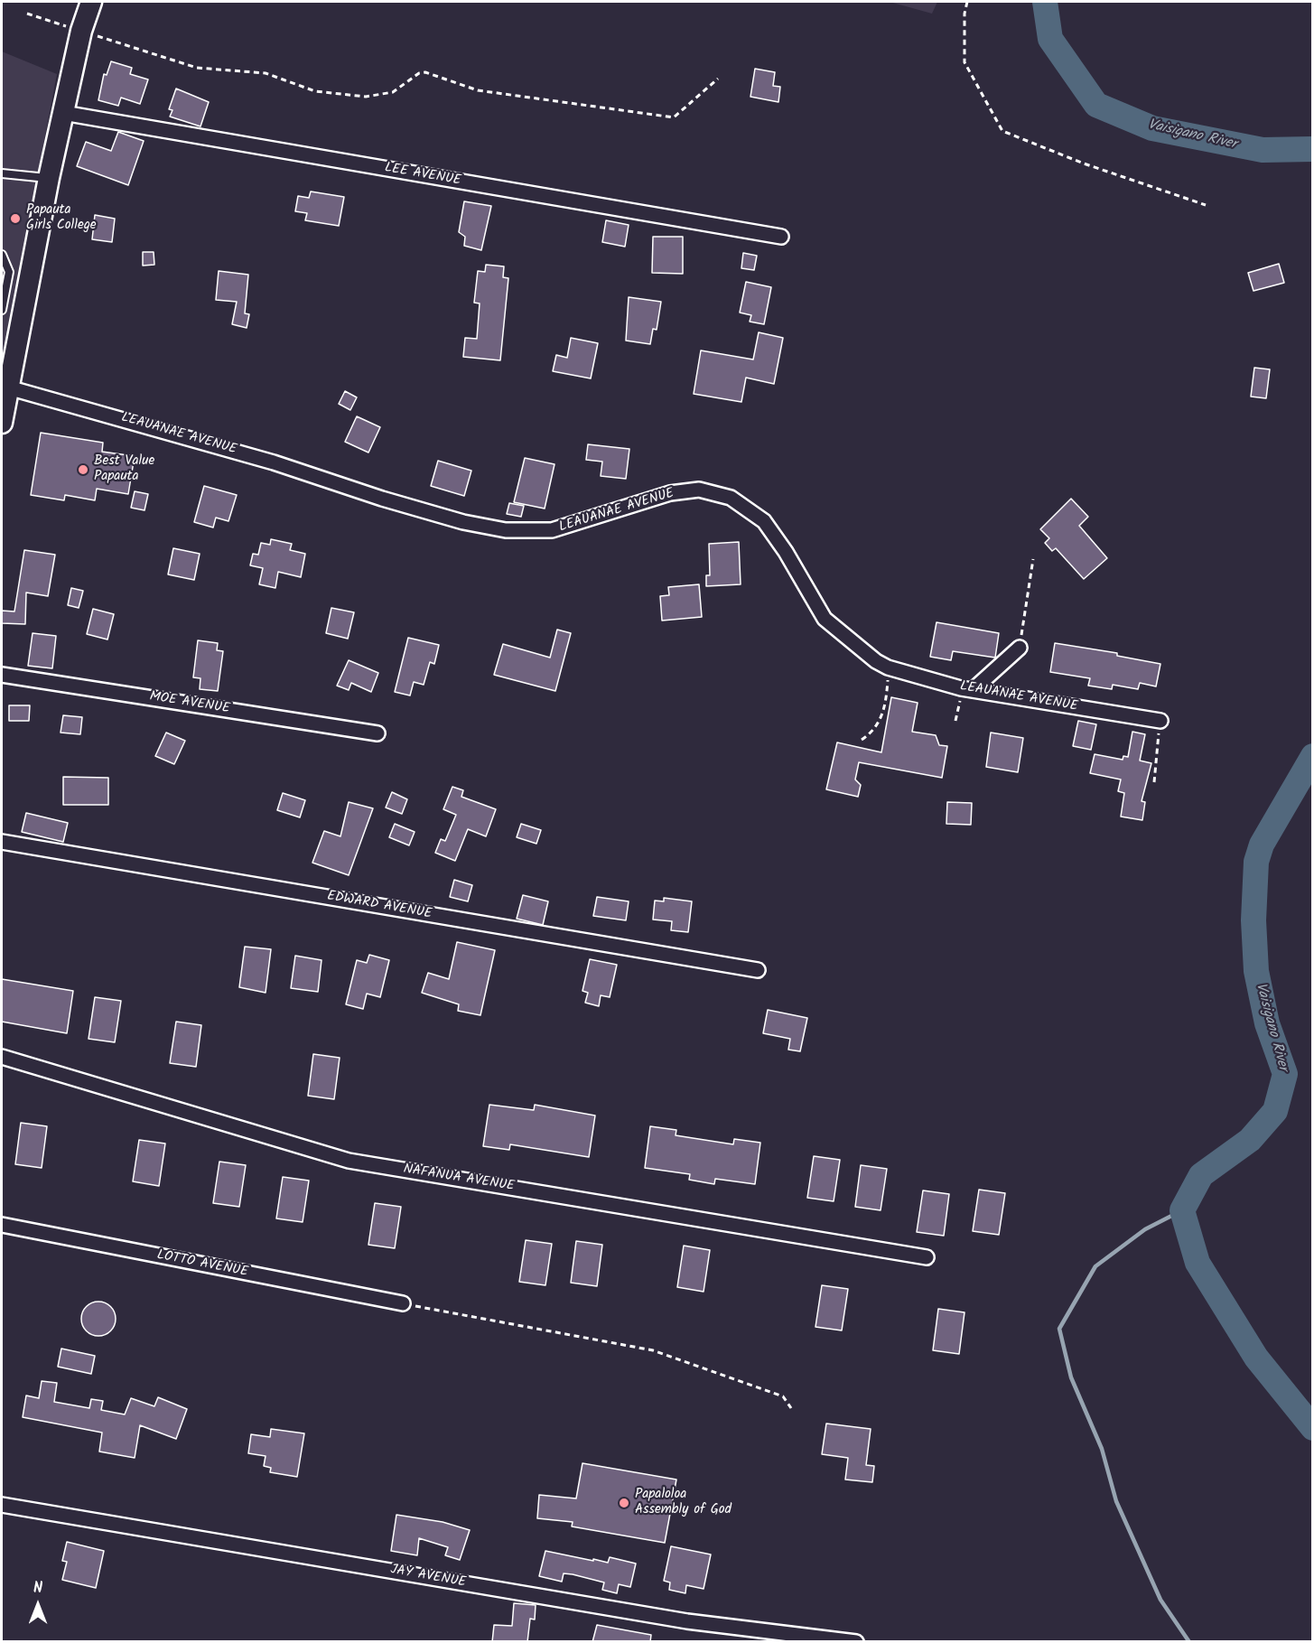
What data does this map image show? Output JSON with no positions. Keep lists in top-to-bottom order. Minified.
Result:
{"streets":{"street":["LEE AVENUE","LEAUANAE AVENUE","MOE AVENUE","EDWARD AVENUE","NAFANUA AVENUE","LOTTO AVENUE","JAY AVENUE"]},"water":["Vaisigano River"],"places":["Papauta Girls College","Best Value Papauta","Papaloloa Assembly of God"],"north":"top"}
